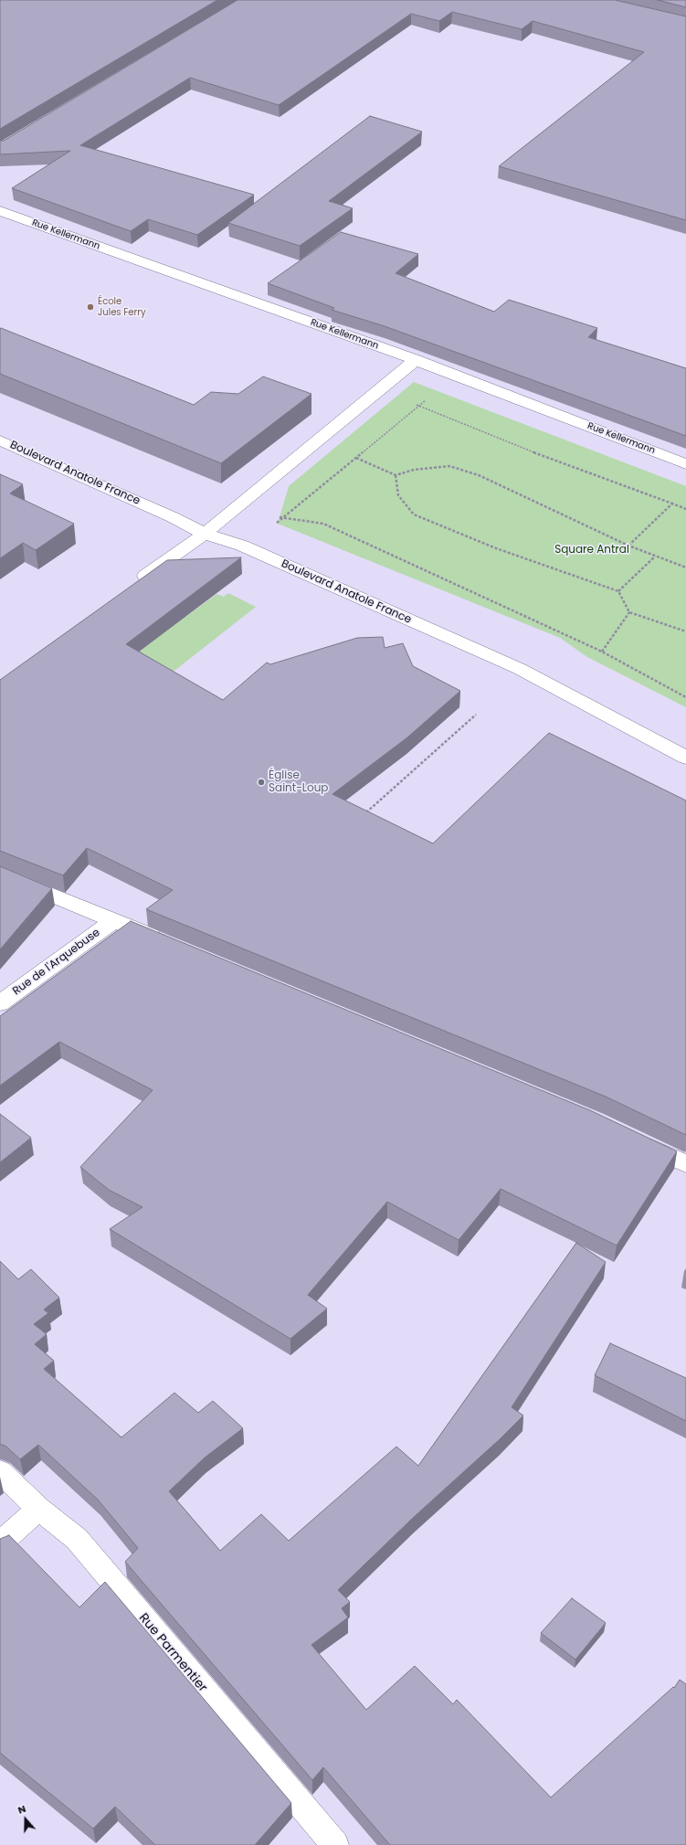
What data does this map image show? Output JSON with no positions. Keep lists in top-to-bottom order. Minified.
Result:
{"streets":{"street":["Rue Kellermann","Boulevard Anatole France","Rue de l'Arquebuse","Rue Parmentier"]},"parks":["Square Antral"],"places":["École Jules Ferry","Église Saint-Loup"],"north":"top"}
